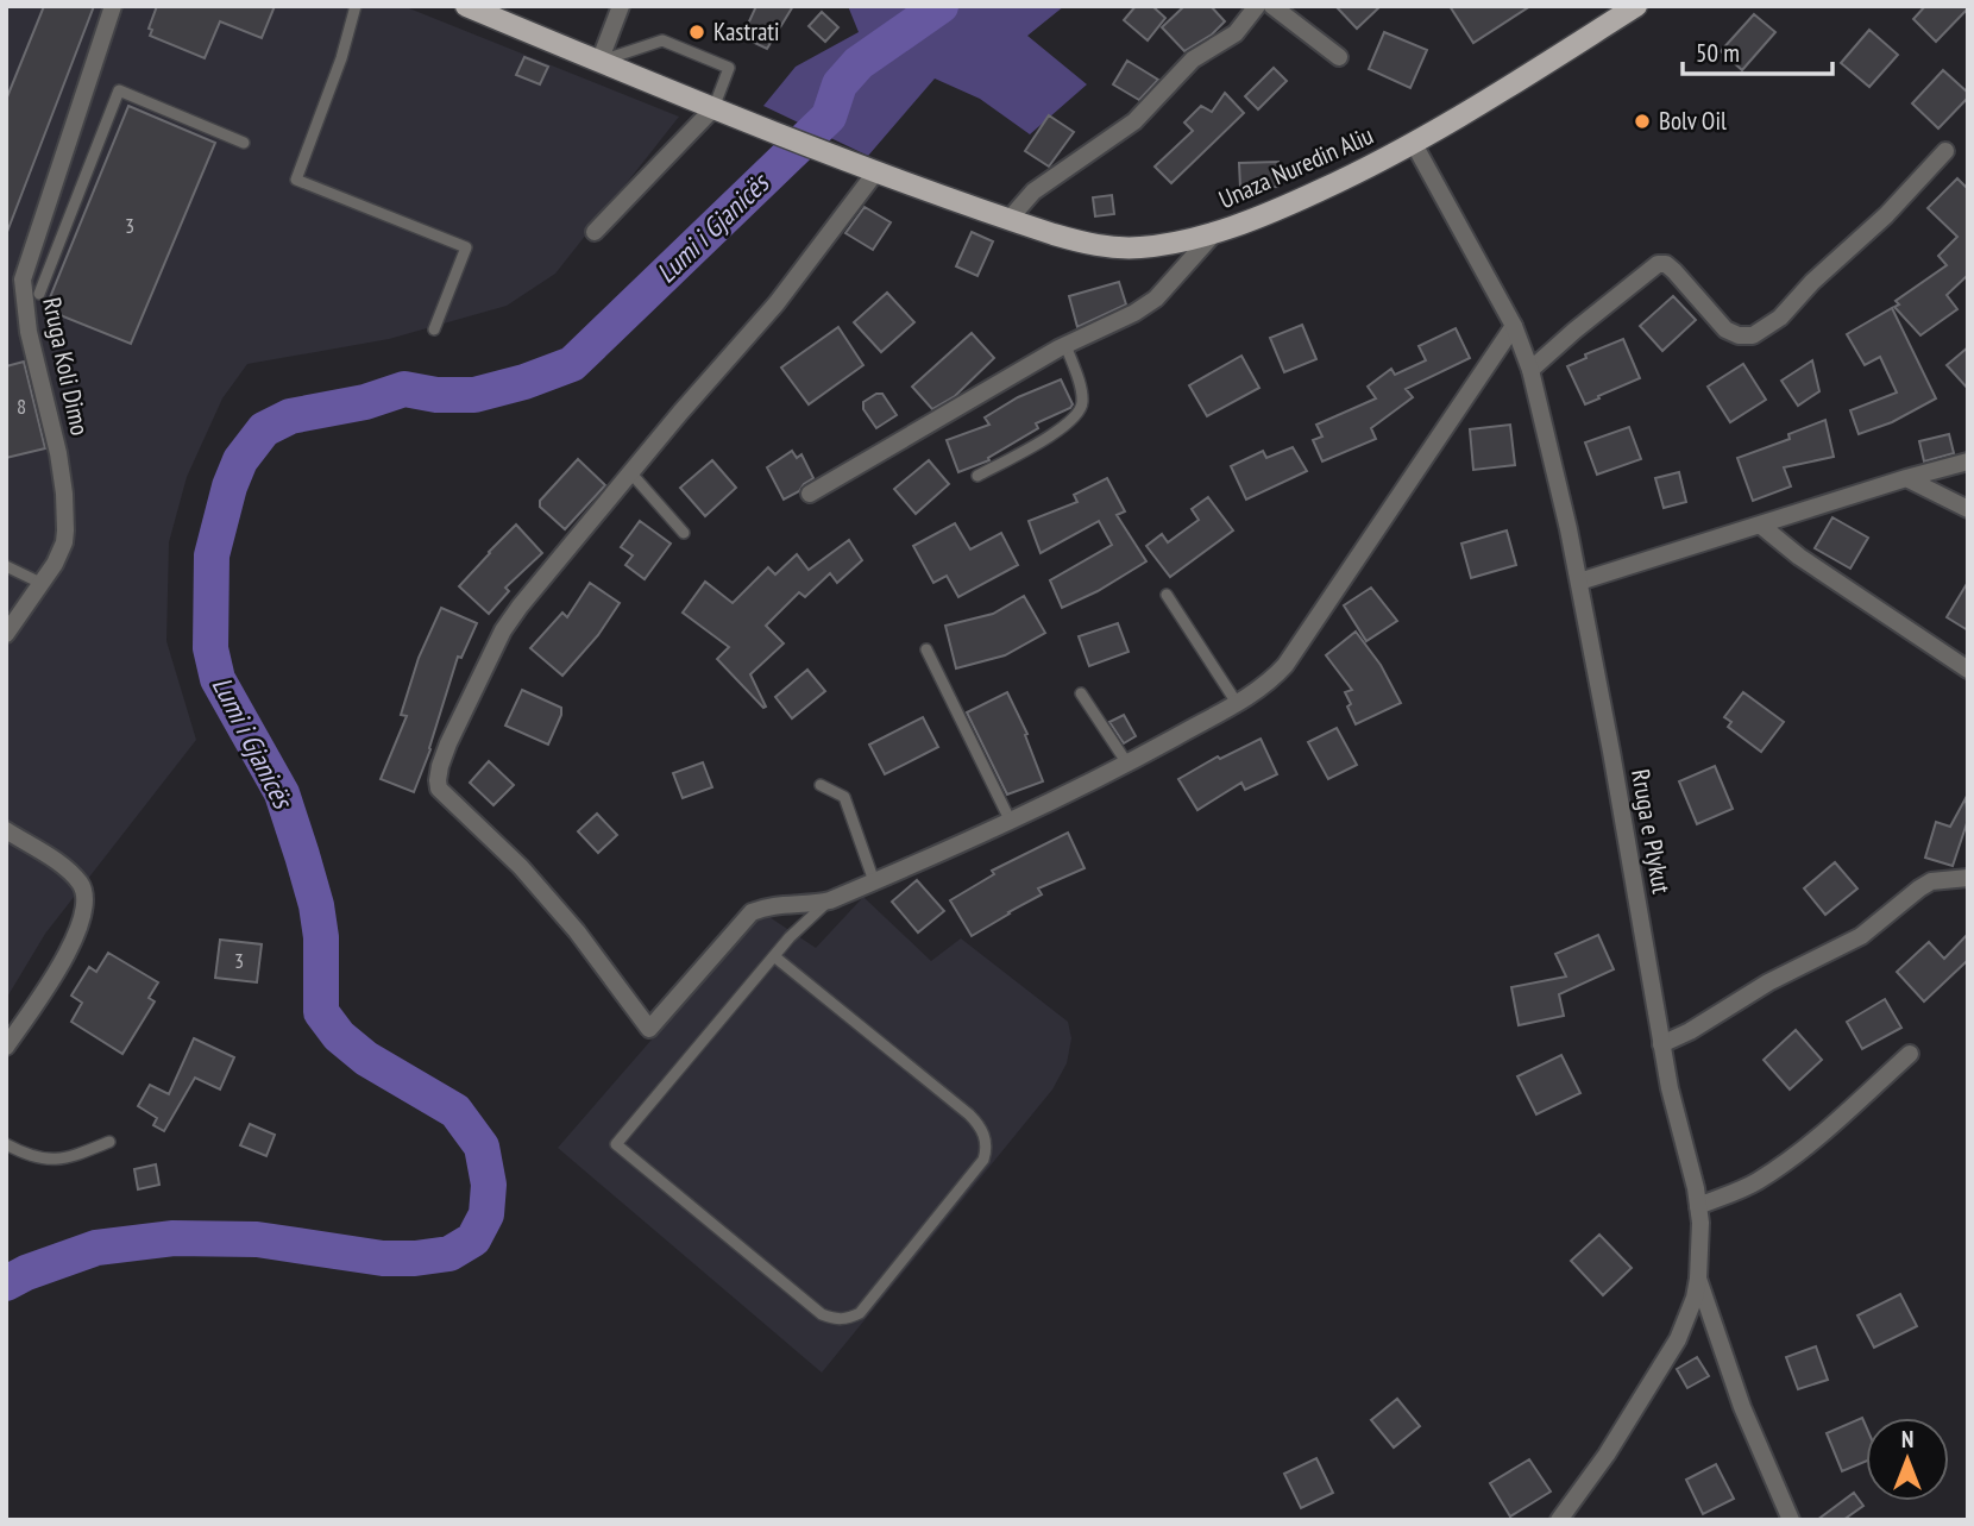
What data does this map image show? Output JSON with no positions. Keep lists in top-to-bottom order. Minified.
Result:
{"streets":{"main road":["Unaza Nuredin Aliu"],"street":["Rruga Koli Dimo","Rruga e Plykut"]},"crossings":[["Unaza Nuredin Aliu","Rruga e Plykut"]],"water":["Lumi i Gjanicës"],"places":["Kastrati","Bolv Oil"],"house_numbers":["3","8","3"],"scale_bar":"50 m","north":"top"}
